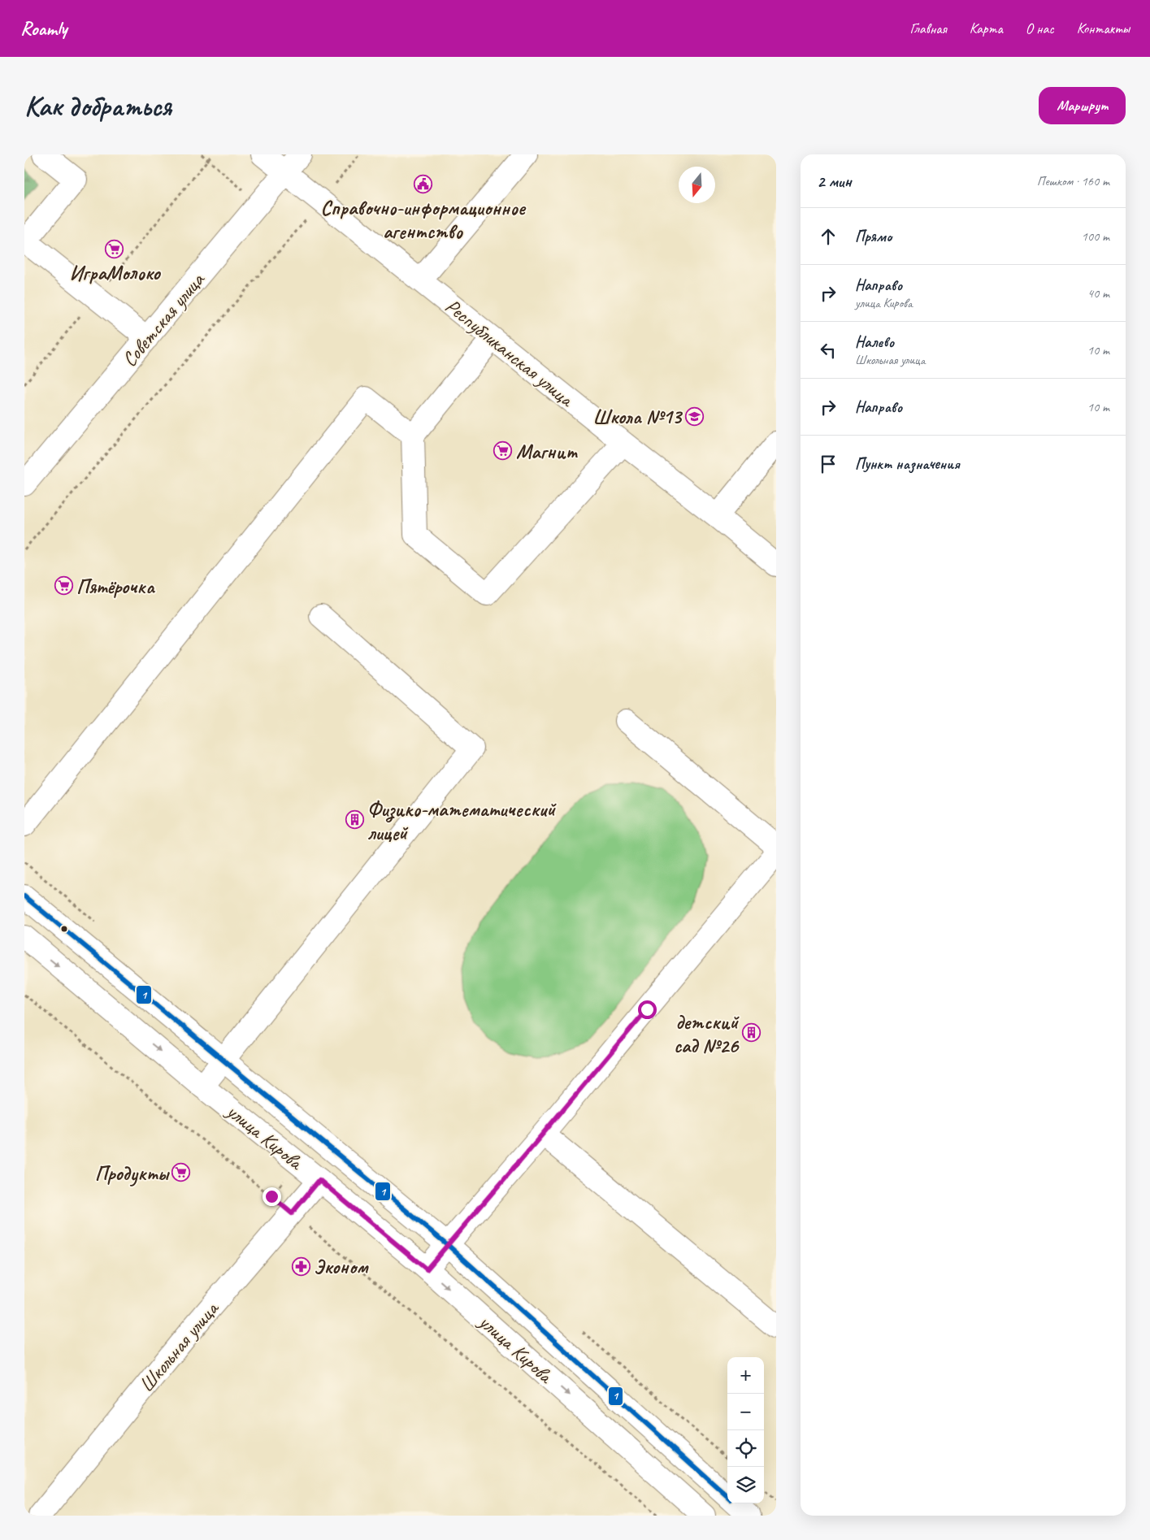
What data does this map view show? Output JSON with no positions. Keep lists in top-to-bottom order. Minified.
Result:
{"streets":{"main road":["Советская улица","Республиканская улица","улица Кирова","Школьная улица"]},"crossings":[["Советская улица","Республиканская улица"],["улица Кирова","Школьная улица"]],"places":{"public building":["Справочно-информационное агентство"],"supermarket":["ИграМолоко","Магнит","Пятёрочка","Продукты"],"school or university":["Школа №13"],"building":["Физико-математический лицей","детский сад №26"],"pharmacy":["Эконом"]},"lines":["transit line 1"],"north":"bottom","page":{"header":"Roamly","nav":["Главная","Карта","О нас","Контакты"],"buttons":"Маршрут","title":"Как добраться","heading":["2 мин","Пешком · 160 m"],"list":[["Прямо","100 m"],["Направо","улица Кирова","40 m"],["Налево","Школьная улица","10 m"],["Направо","10 m"],"Пункт назначения"],"map_buttons":["+","−"]}}
